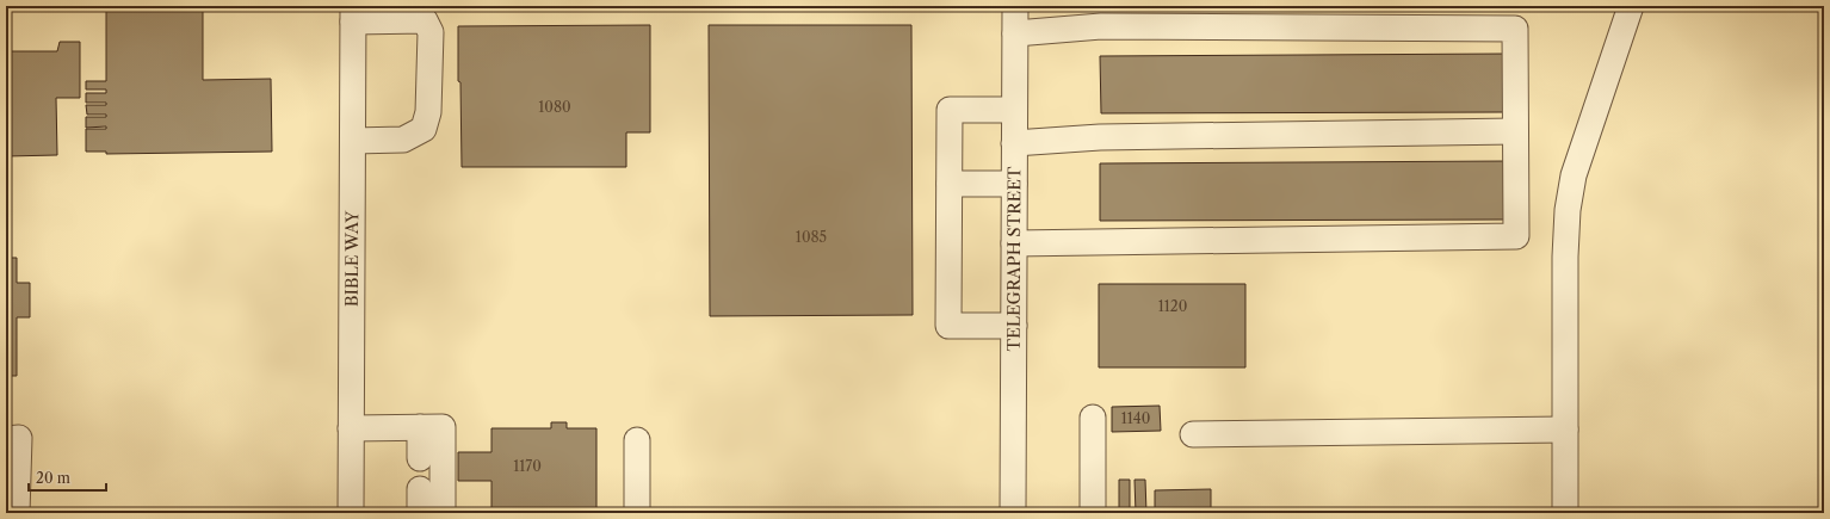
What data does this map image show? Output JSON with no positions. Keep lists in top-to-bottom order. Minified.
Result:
{"streets":{"street":["BIBLE WAY","TELEGRAPH STREET"]},"house_numbers":["1080","1085","1120","1140","1170"],"scale_bar":"20 m"}
